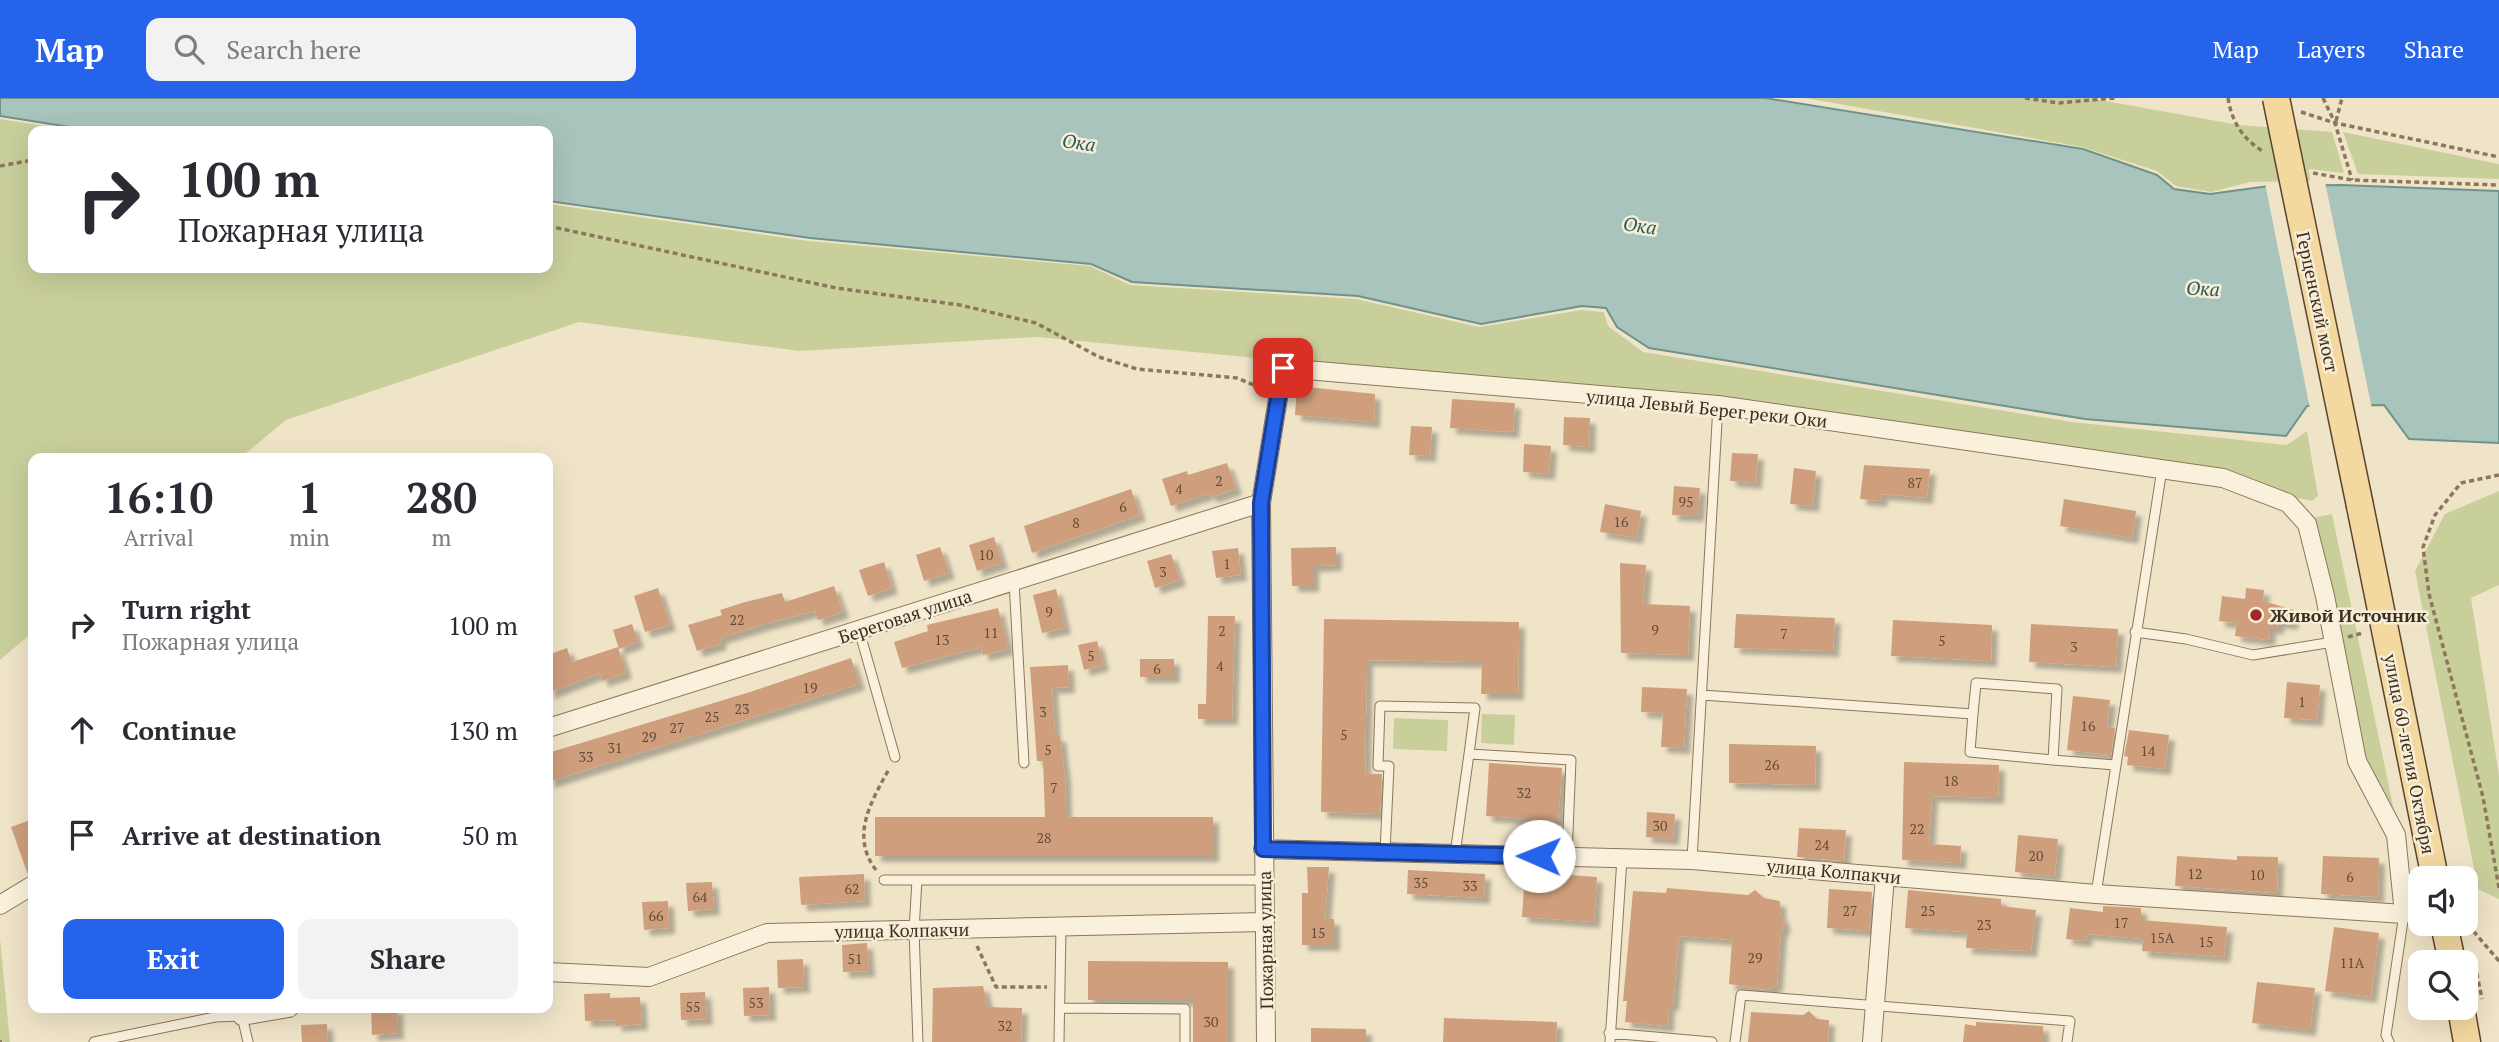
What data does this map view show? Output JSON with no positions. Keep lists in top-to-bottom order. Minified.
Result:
{"streets":{"main road":["Герценский мост","улица 60-летия Октября"],"street":["улица Левый Берег реки Оки","Береговая улица","улица Колпакчи","Пожарная улица"]},"crossings":[["Герценский мост","улица 60-летия Октября"],["улица Левый Берег реки Оки","Береговая улица"],["улица Левый Берег реки Оки","улица Колпакчи"],["улица Левый Берег реки Оки","Пожарная улица"],["Береговая улица","Пожарная улица"],["улица Колпакчи","Пожарная улица"]],"water":["Ока"],"places":["Живой Источник"],"house_numbers":["2","87","4","95","6","16","8","10","1","3","9","22","9","2","11","7","13","5","3","5","4","6","19","1","23","3","25","16","27","5","29","31","5","14","33","26","18","7","32","30","22","28","24","20","12","10","6","35","33","62","64","27","25","66","17","23","15","15А","15","29","51","11А","53","55","30","32"],"page":{"header":"Map","search":"Search here","nav":["Map","Layers","Share"],"turn":["100 m","Пожарная улица"],"eta":["16:10","Arrival","1","min","280","m"],"list":[{"name":"Turn right","note":"Пожарная улица","value":"100 m"},{"name":"Continue","value":"130 m"},{"name":"Arrive at destination","value":"50 m"}],"buttons":["Exit","Share"]}}
